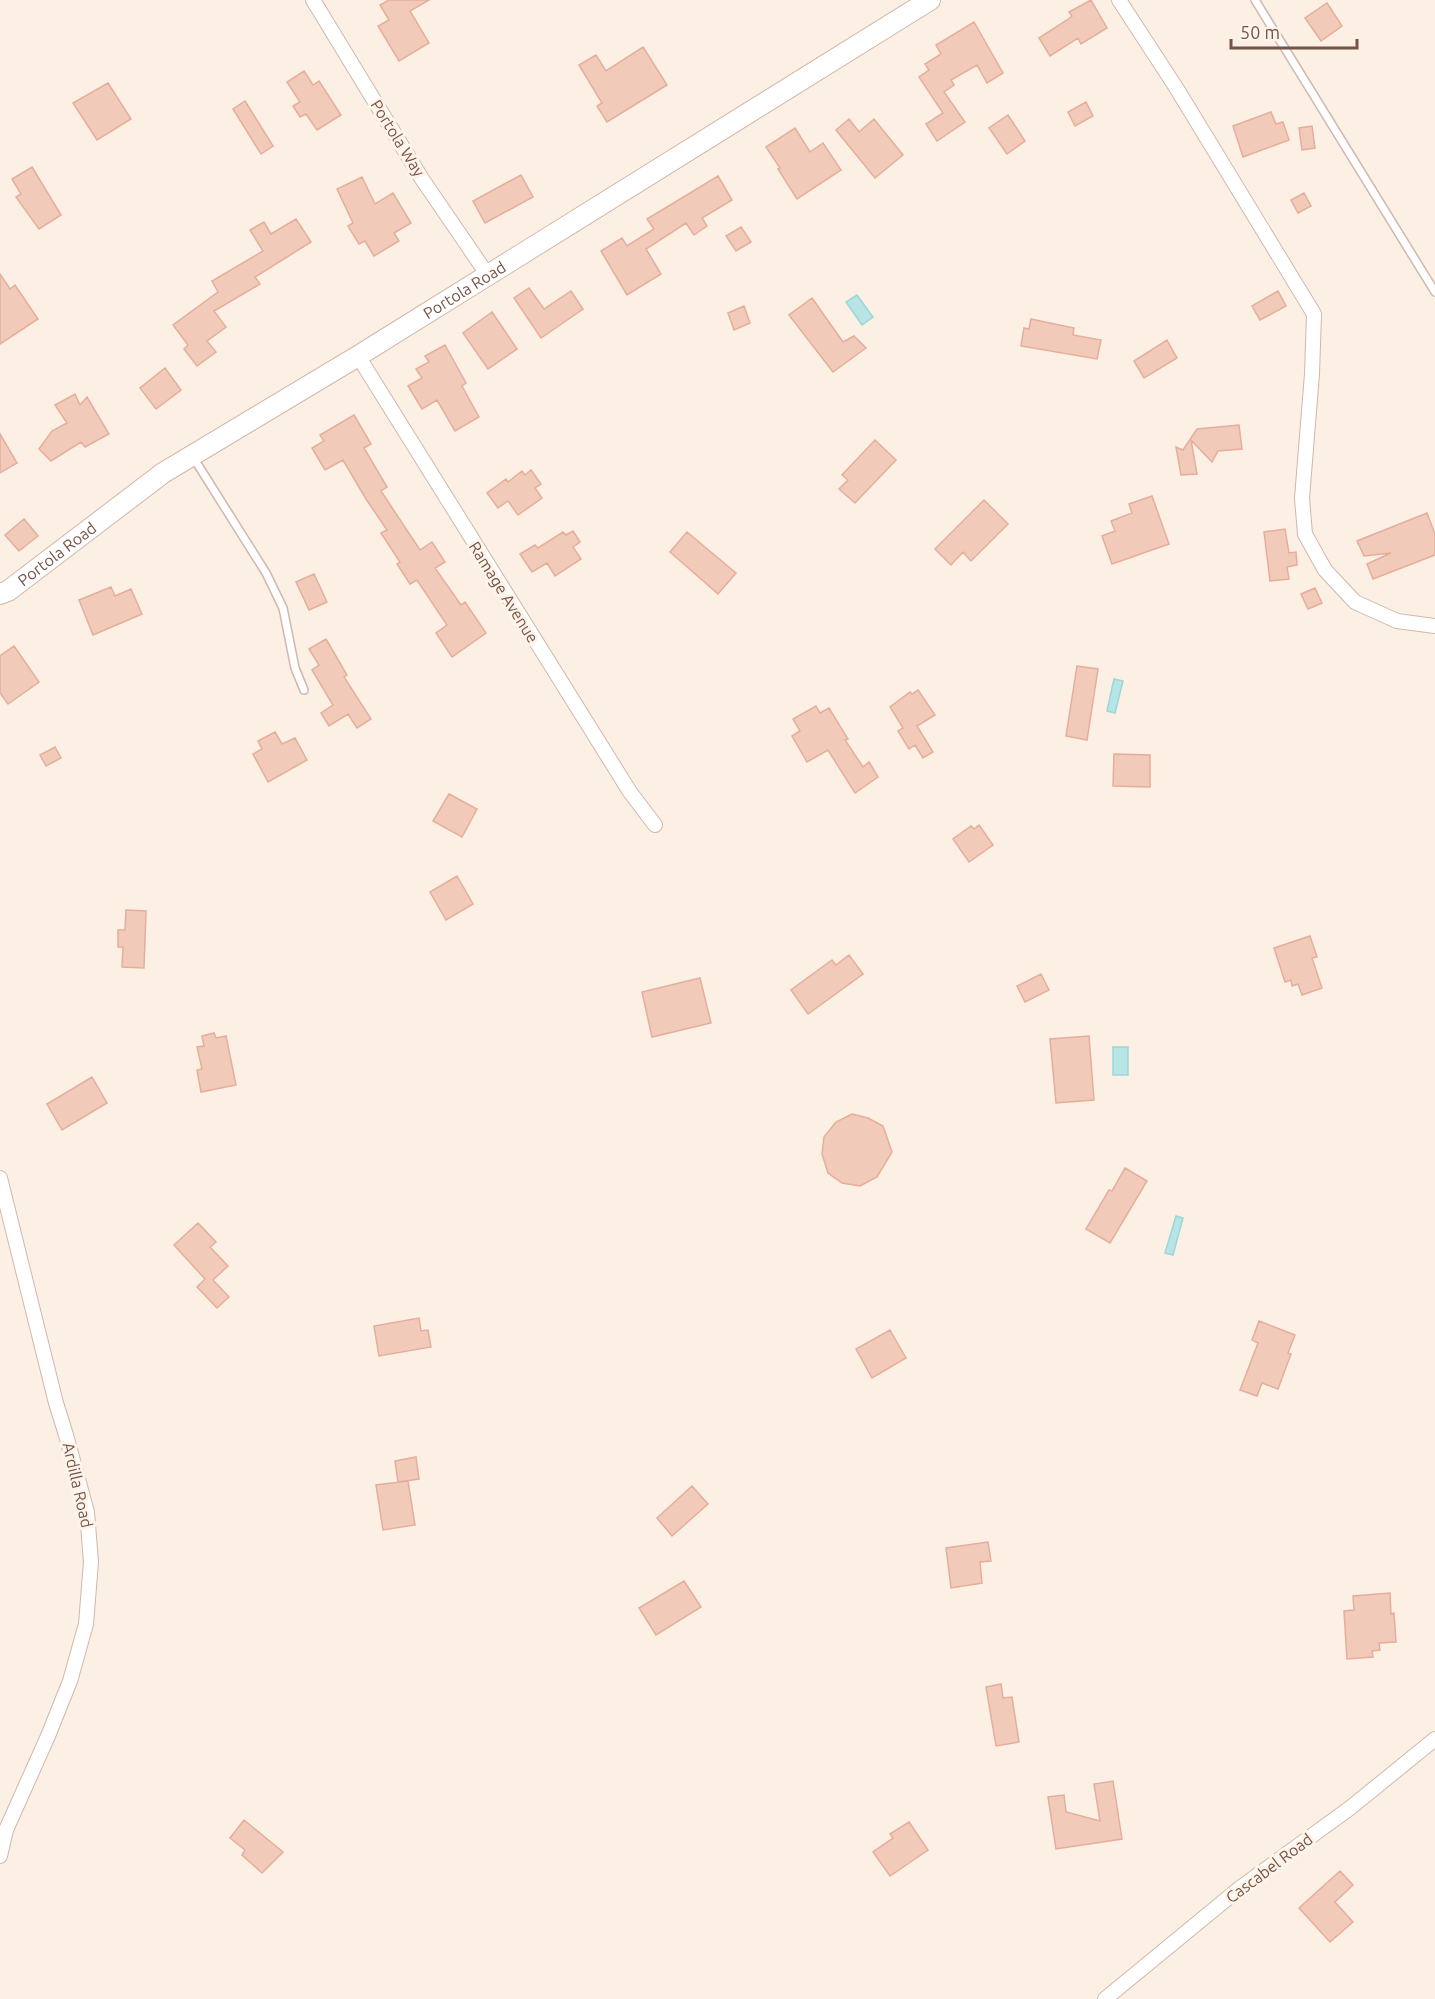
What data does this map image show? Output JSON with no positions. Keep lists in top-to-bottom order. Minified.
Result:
{"streets":{"street":["Portola Way","Portola Road","Ramage Avenue","Ardilla Road","Cascabel Road"]},"crossings":[["Portola Way","Portola Road"],["Portola Road","Ramage Avenue"]],"scale_bar":"50 m"}
